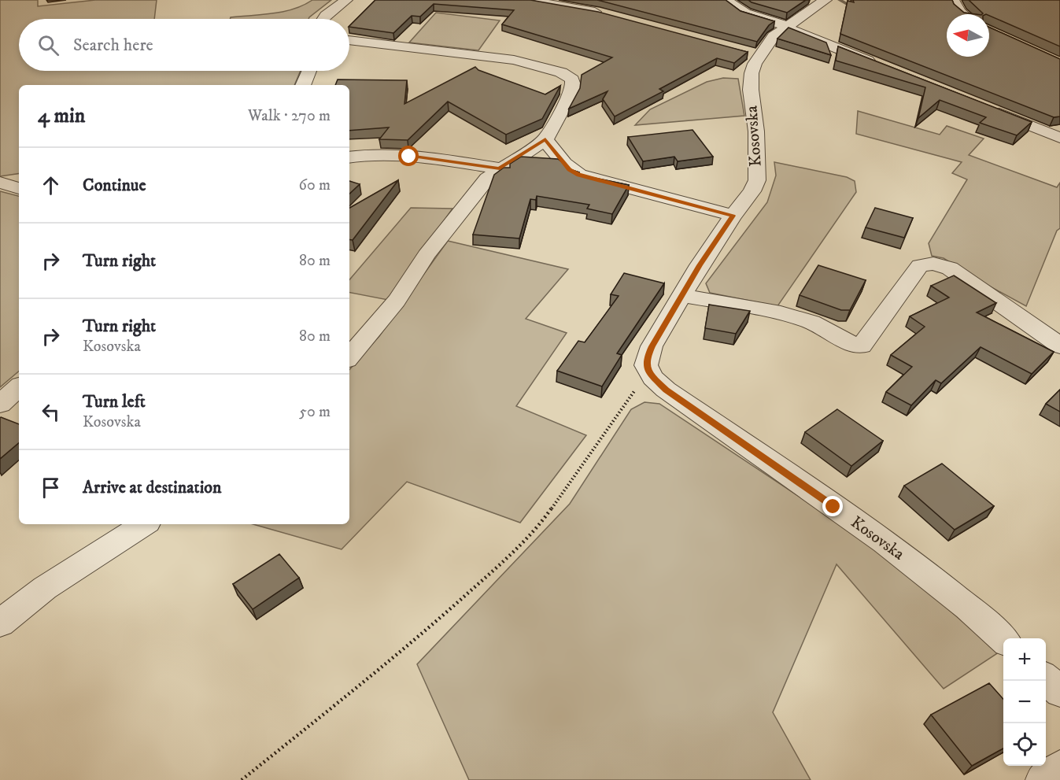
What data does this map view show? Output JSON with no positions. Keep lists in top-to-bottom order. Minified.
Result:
{"streets":{"street":["Kosovska"]},"north":"left","page":{"search":"Search here","heading":["4 min","Walk · 270 m"],"list":[["Continue","60 m"],["Turn right","80 m"],["Turn right","Kosovska","80 m"],["Turn left","Kosovska","50 m"],"Arrive at destination"],"map_buttons":["+","−"]}}
